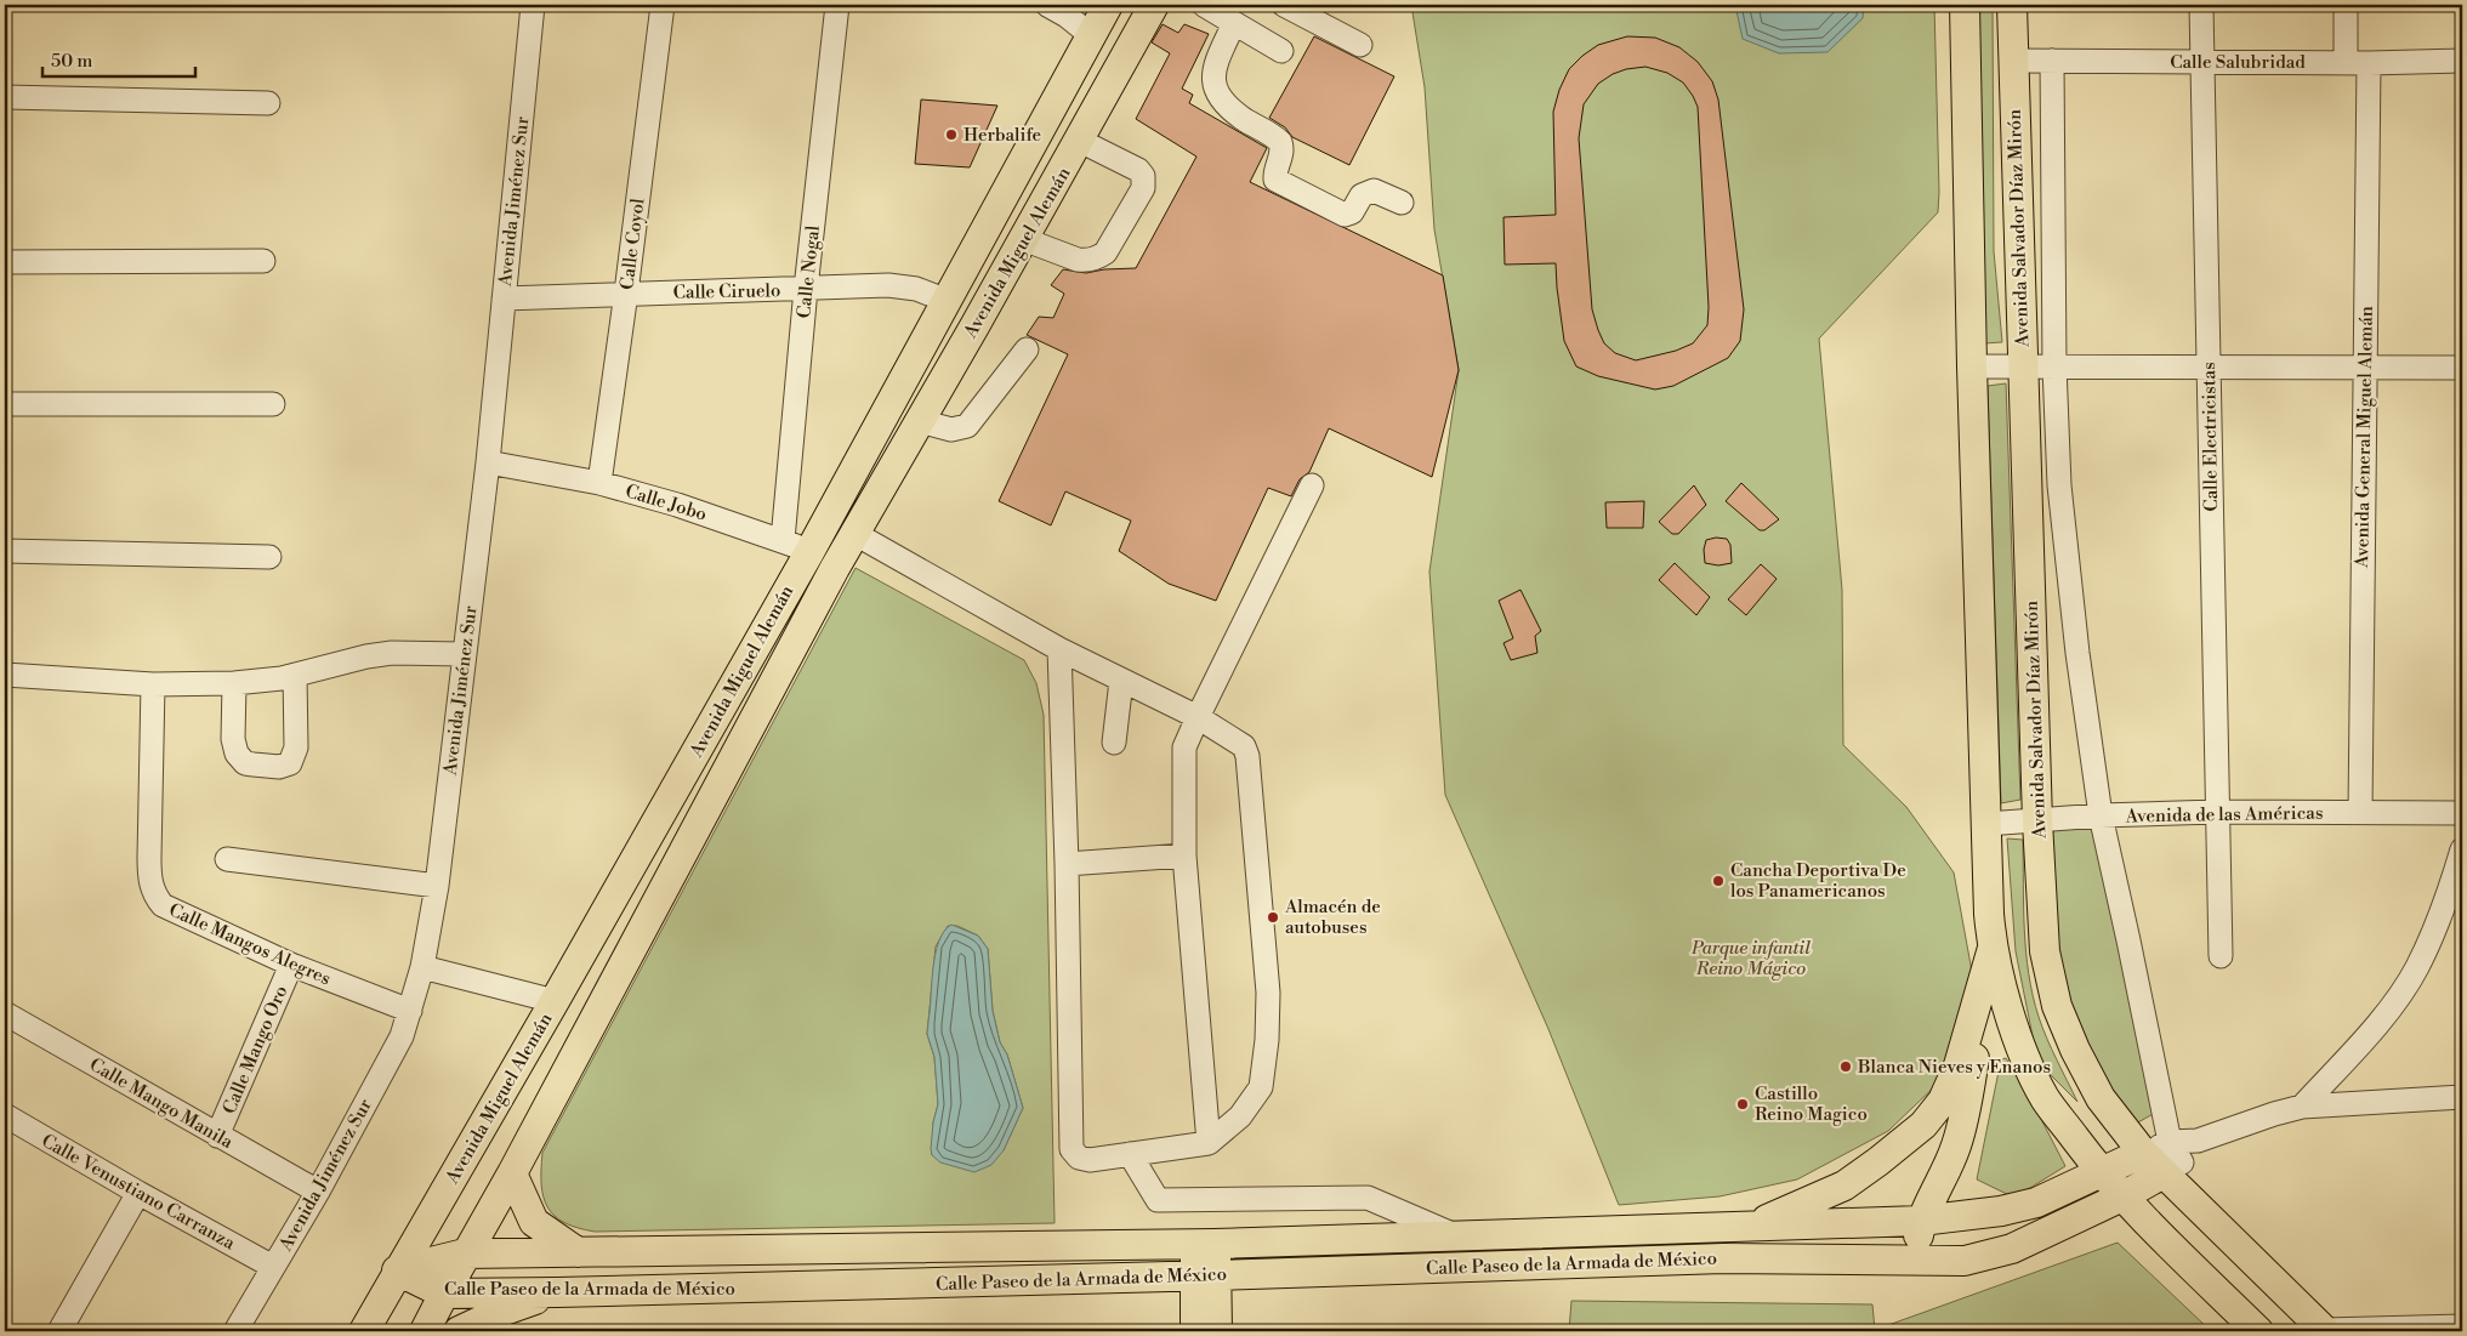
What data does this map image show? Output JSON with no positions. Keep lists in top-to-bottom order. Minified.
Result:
{"streets":{"main road":["Avenida Salvador Díaz Mirón","Avenida Miguel Alemán","Calle Paseo de la Armada de México"],"street":["Calle Salubridad","Avenida Jiménez Sur","Calle Coyol","Calle Nogal","Calle Ciruelo","Calle Electricistas","Avenida General Miguel Alemán","Calle Jobo","Avenida de las Américas","Calle Mangos Alegres","Calle Mango Oro","Calle Mango Manila","Calle Venustiano Carranza"]},"crossings":[["Calle Salubridad","Avenida Salvador Díaz Mirón"],["Calle Salubridad","Calle Electricistas"],["Calle Salubridad","Avenida General Miguel Alemán"],["Avenida Jiménez Sur","Calle Ciruelo"],["Avenida Jiménez Sur","Calle Jobo"],["Avenida Jiménez Sur","Calle Mangos Alegres"],["Avenida Jiménez Sur","Calle Mango Manila"],["Avenida Jiménez Sur","Calle Venustiano Carranza"],["Avenida Salvador Díaz Mirón","Avenida de las Américas"],["Avenida Salvador Díaz Mirón","Calle Paseo de la Armada de México"],["Calle Coyol","Calle Ciruelo"],["Calle Coyol","Calle Jobo"],["Avenida Miguel Alemán","Calle Ciruelo"],["Avenida Miguel Alemán","Calle Jobo"],["Avenida Miguel Alemán","Calle Paseo de la Armada de México"],["Calle Nogal","Calle Ciruelo"],["Calle Nogal","Calle Jobo"],["Calle Electricistas","Avenida de las Américas"],["Avenida General Miguel Alemán","Avenida de las Américas"],["Calle Mangos Alegres","Calle Mango Oro"],["Calle Mango Oro","Calle Mango Manila"]],"parks":["Parque infantil Reino Mágico"],"places":["Herbalife","Cancha Deportiva De los Panamericanos","Almacén de autobuses","Blanca Nieves y Enanos","Castillo Reino Magico"],"scale_bar":"50 m"}
